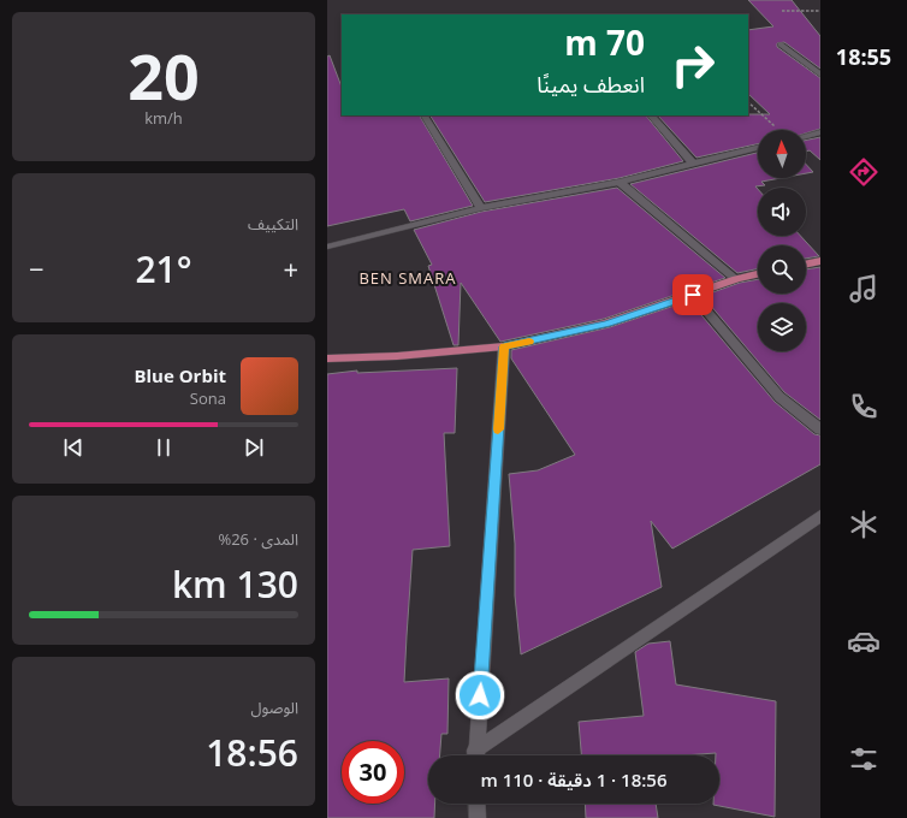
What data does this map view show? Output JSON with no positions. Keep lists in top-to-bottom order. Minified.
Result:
{"districts":["BEN SMARA"],"north":"top","page":{"tabs":"18:55","tile":[["20","km/h"],"التكييف",["المدى · 26%","130 km"],["الوصول","18:56"]],"turn":["70 m","انعطف يمينًا"],"heat":["−","21°","+"],"song":["Blue Orbit","Sona"],"limit":"30","trip":"18:56 · 1 دقيقة · 110 m"}}
